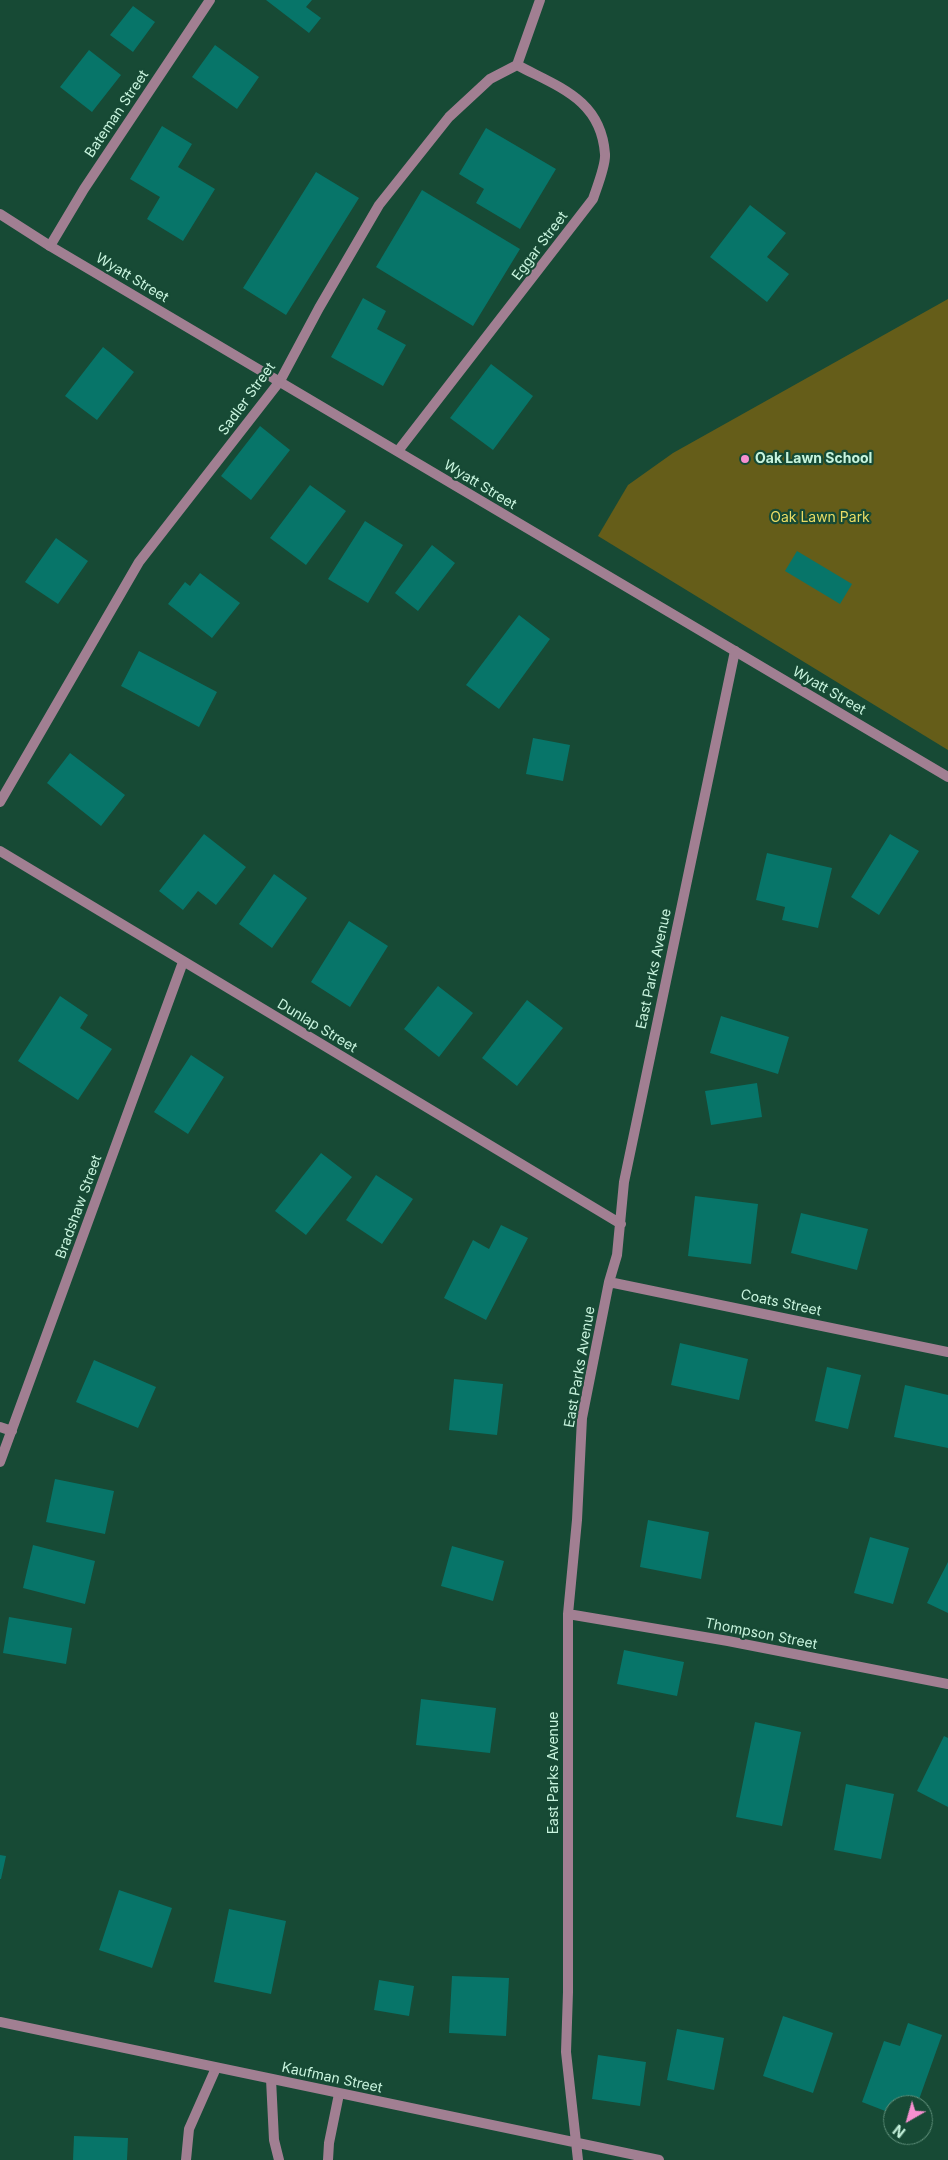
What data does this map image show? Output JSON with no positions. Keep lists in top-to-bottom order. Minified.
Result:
{"streets":{"street":["Bateman Street","Eggar Street","Wyatt Street","Sadler Street","East Parks Avenue","Dunlap Street","Bradshaw Street","Coats Street","Thompson Street","Kaufman Street"]},"crossings":[["Bateman Street","Wyatt Street"],["Eggar Street","Wyatt Street"],["Eggar Street","Sadler Street"],["Wyatt Street","Sadler Street"],["Wyatt Street","East Parks Avenue"],["East Parks Avenue","Dunlap Street"],["East Parks Avenue","Coats Street"],["East Parks Avenue","Thompson Street"],["East Parks Avenue","Kaufman Street"],["Dunlap Street","Bradshaw Street"]],"parks":["Oak Lawn Park"],"places":["Oak Lawn School"],"north":"bottom left"}
